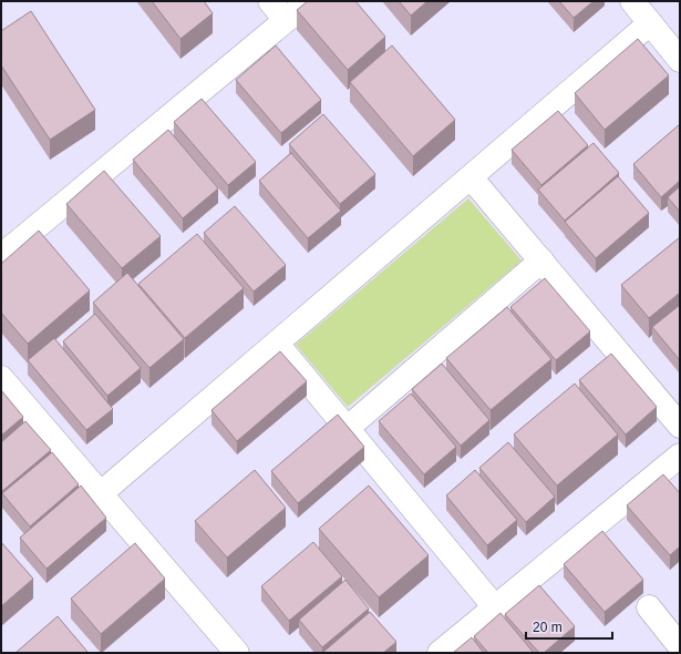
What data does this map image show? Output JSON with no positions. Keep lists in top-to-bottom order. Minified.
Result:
{"scale_bar":"20 m"}
